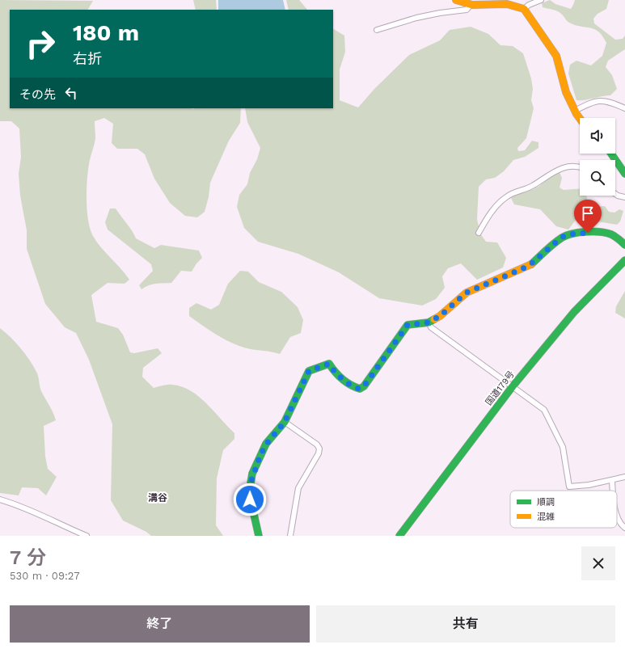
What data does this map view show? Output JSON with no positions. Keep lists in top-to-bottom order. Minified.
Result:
{"streets":{"main road":["国道179号"]},"districts":["溝谷"],"legend":["順調","混雑"],"page":{"turn":["180 m","右折"],"then":"その先","heading":["7 分","530 m · 09:27"],"buttons":["終了","共有"]}}
